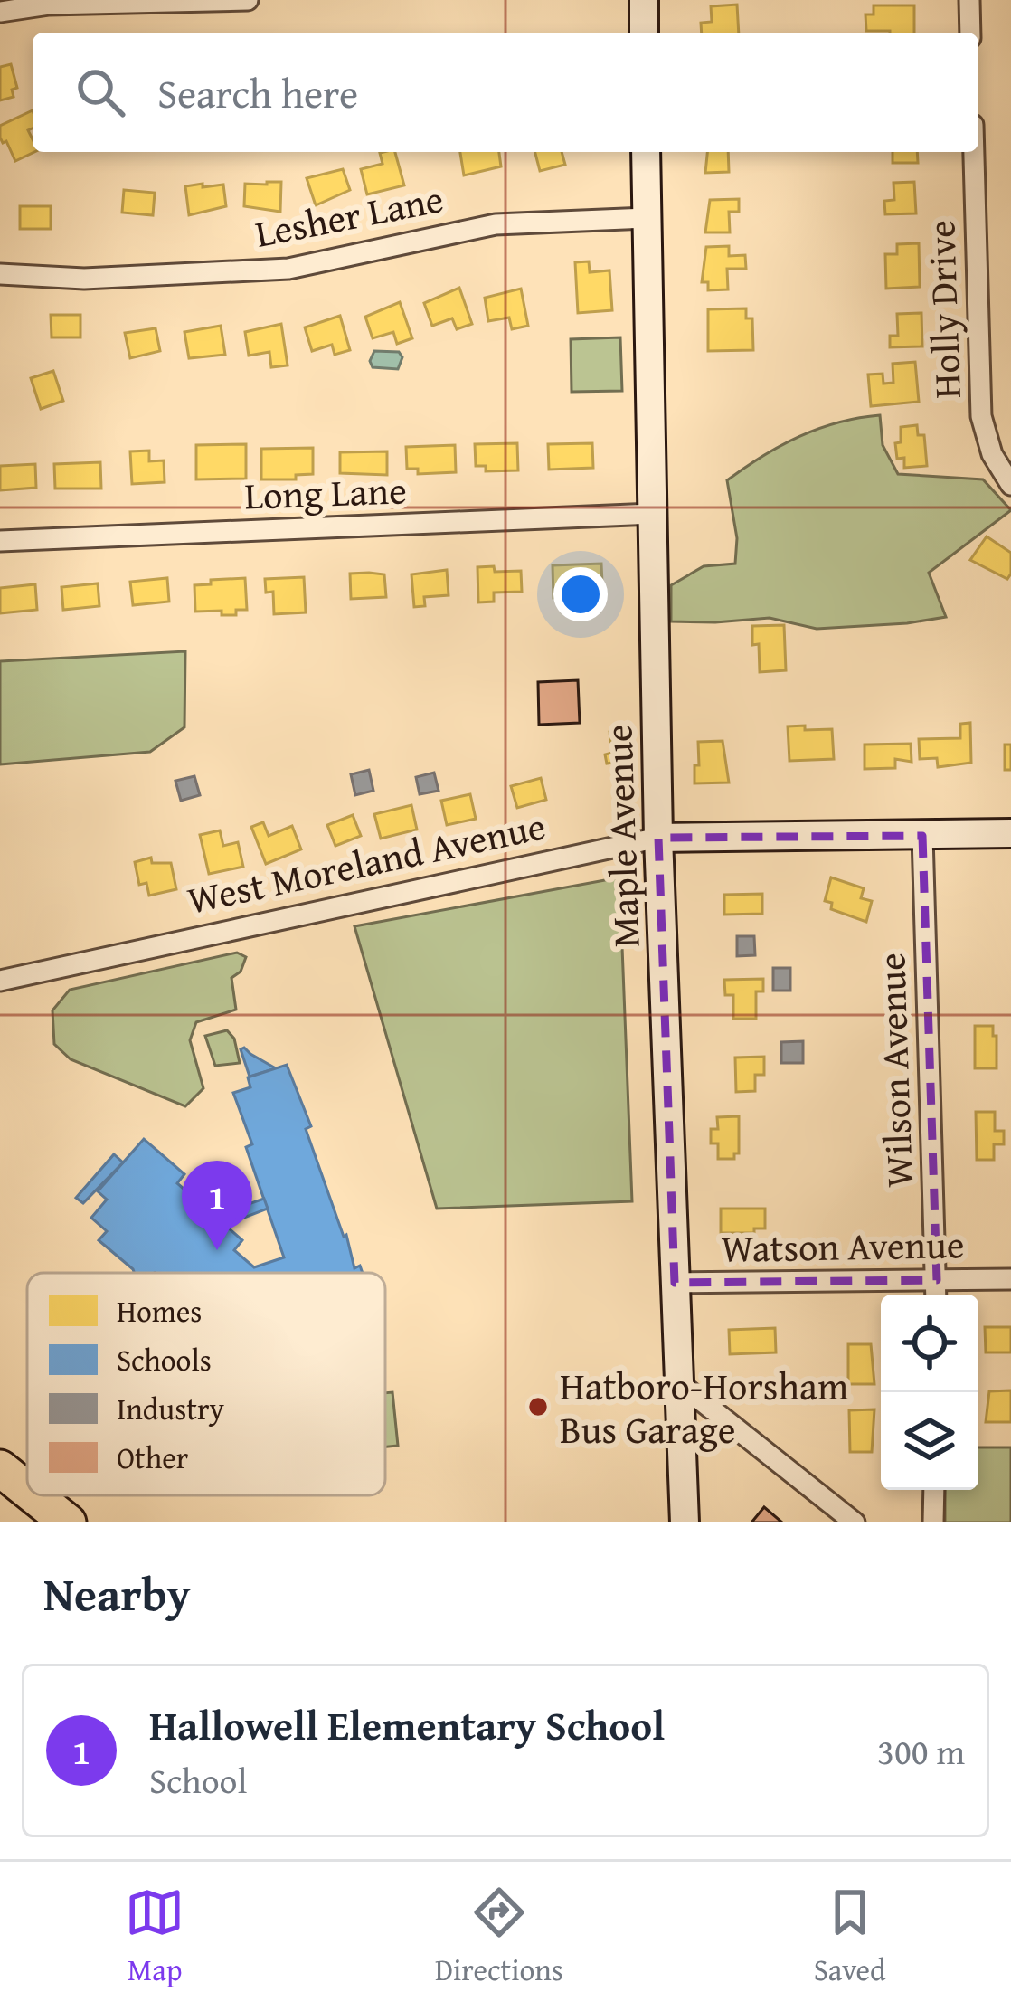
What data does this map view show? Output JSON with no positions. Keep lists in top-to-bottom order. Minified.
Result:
{"streets":{"street":["Lesher Lane","Holly Drive","Long Lane","Maple Avenue","West Moreland Avenue","Wilson Avenue","Watson Avenue"]},"crossings":[["Lesher Lane","Maple Avenue"],["Long Lane","Maple Avenue"],["Maple Avenue","West Moreland Avenue"],["Maple Avenue","Watson Avenue"],["West Moreland Avenue","Wilson Avenue"],["Wilson Avenue","Watson Avenue"]],"places":["Hatboro-Horsham Bus Garage"],"legend":["Homes","Schools","Industry","Other"],"page":{"search":"Search here","pins":"1","heading":"Nearby","list":[{"mark":"1","name":"Hallowell Elementary School","note":"School","value":"300 m"}],"nav":["Map","Directions","Saved"]}}
